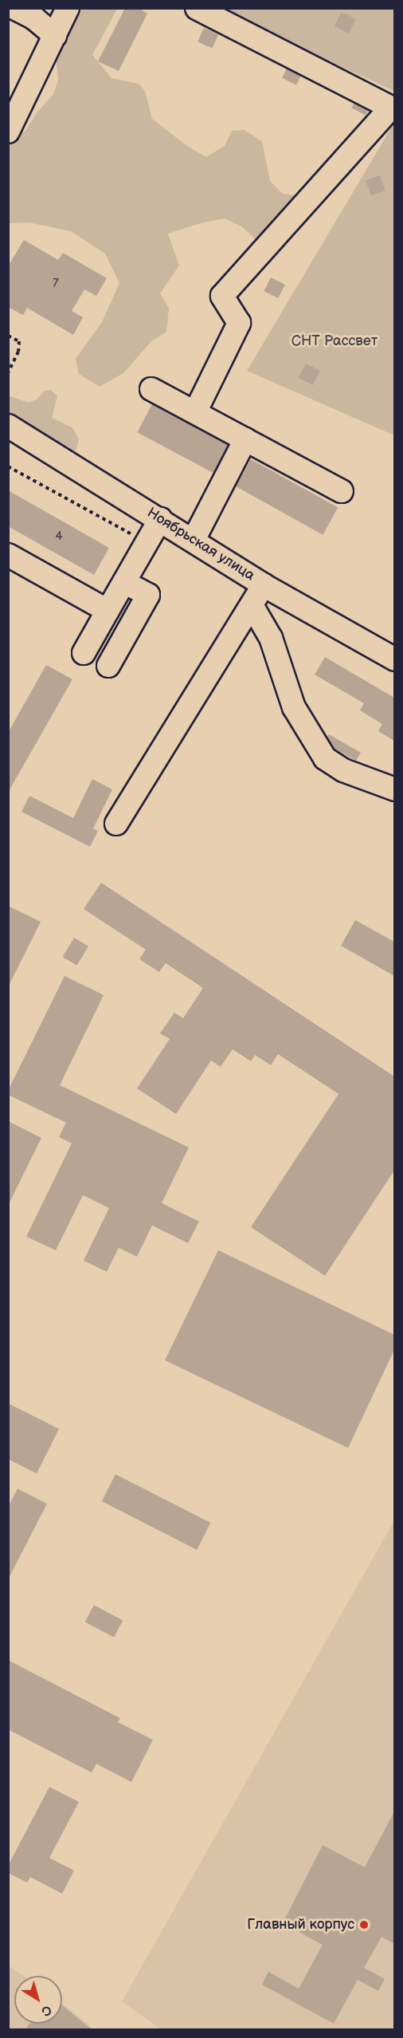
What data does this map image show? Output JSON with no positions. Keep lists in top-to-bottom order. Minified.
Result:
{"streets":{"street":["Ноябрьская улица"]},"parks":["СНТ Рассвет"],"places":["Главный корпус"],"house_numbers":["7","4"],"north":"bottom right"}
